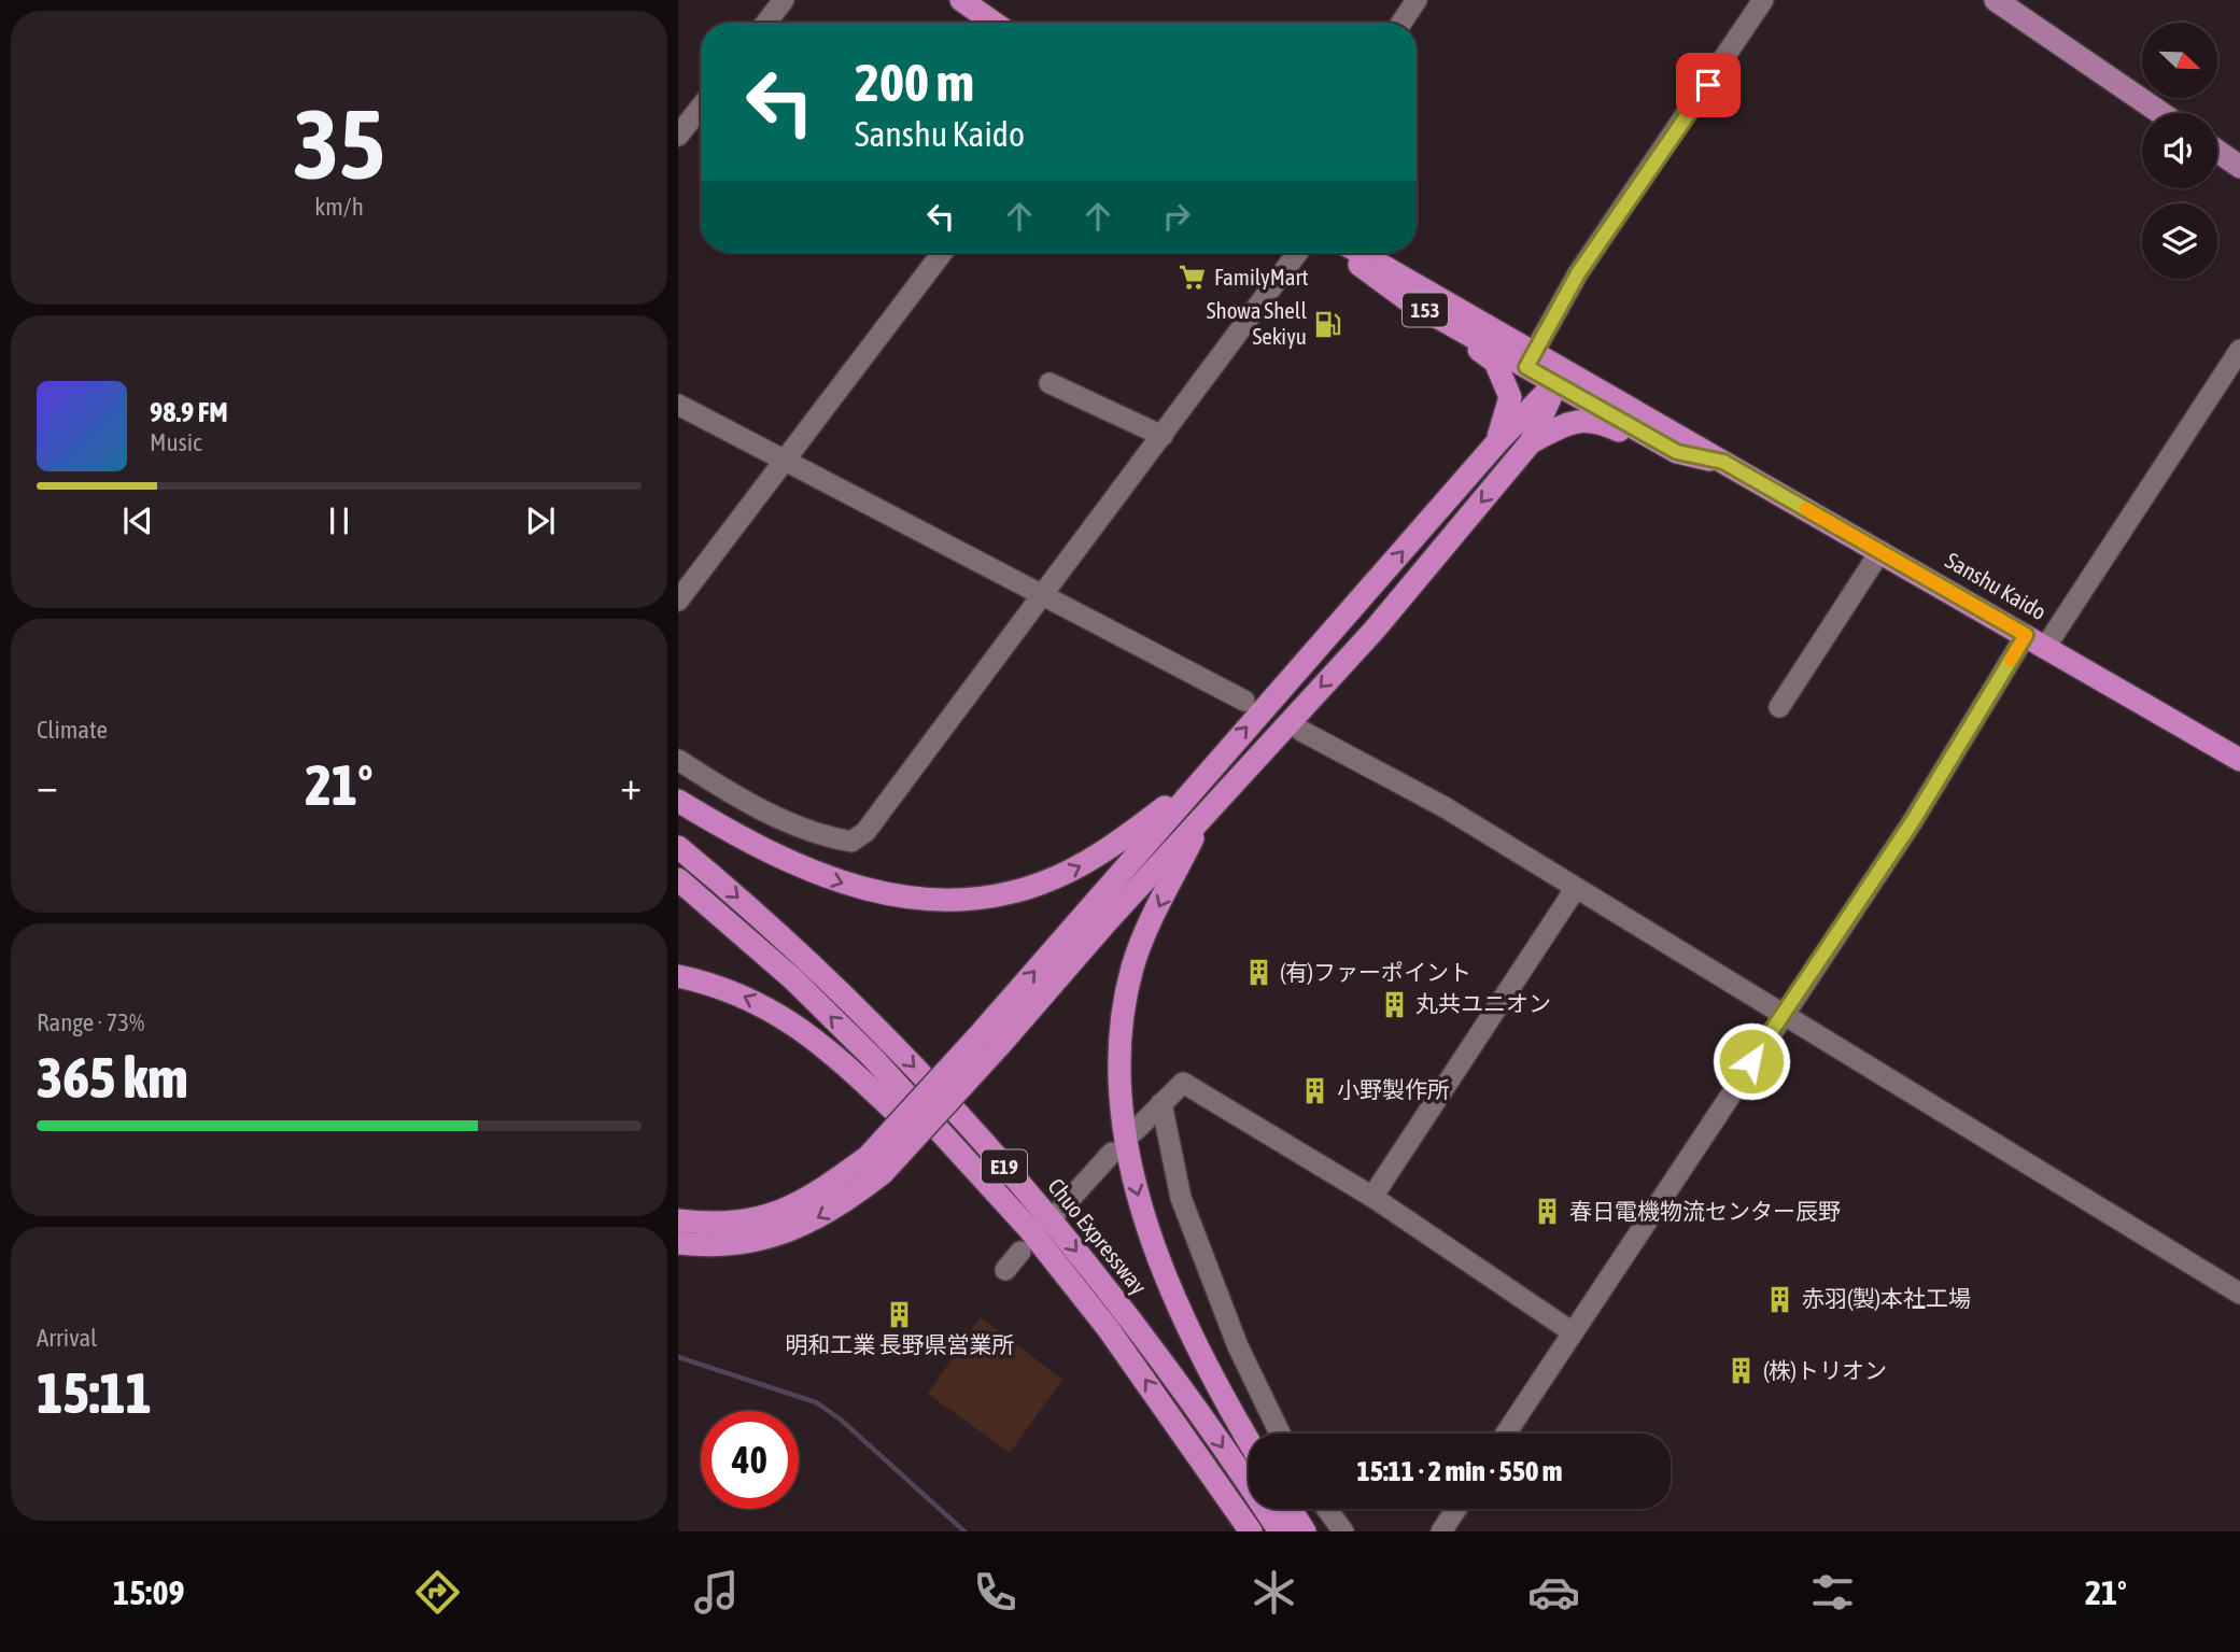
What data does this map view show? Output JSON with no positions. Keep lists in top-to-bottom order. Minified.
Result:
{"streets":{"highway":["153","Sanshu Kaido","E19","Chuo Expressway"]},"places":{"supermarket":["FamilyMart"],"fuel station":["Showa Shell Sekiyu"],"building":["(有)ファーポイント","丸共ユニオン","小野製作所","春日電機物流センター辰野","赤羽(製)本社工場","明和工業 長野県営業所","(株)トリオン"]},"north":"bottom right","page":{"tile":[["35","km/h"],"Climate",["Range · 73%","365 km"],["Arrival","15:11"]],"turn":["200 m","Sanshu Kaido"],"song":["98.9 FM","Music"],"heat":["−","21°","+"],"limit":"40","trip":"15:11 · 2 min · 550 m","tabs":["15:09","21°"]}}
